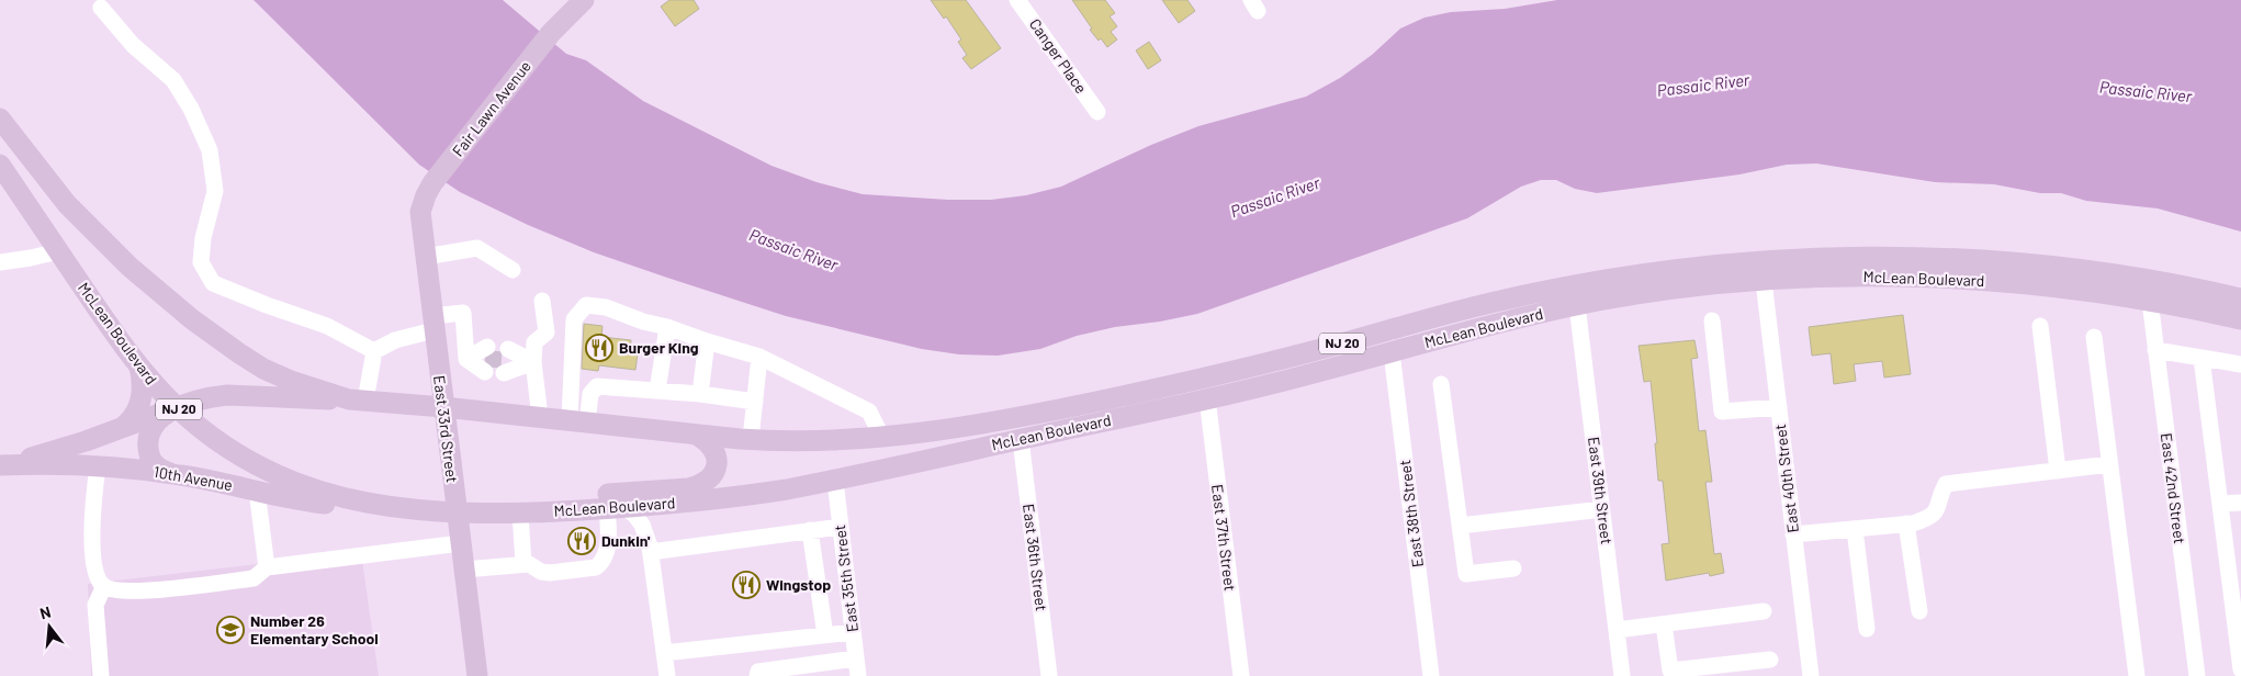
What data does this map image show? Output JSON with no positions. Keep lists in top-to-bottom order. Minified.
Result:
{"streets":{"main road":["Fair Lawn Avenue","McLean Boulevard","NJ 20","East 33rd Street","10th Avenue"],"street":["Canger Place","East 40th Street","East 42nd Street","East 39th Street","East 38th Street","East 37th Street","East 36th Street","East 35th Street"]},"crossings":[["Fair Lawn Avenue","East 33rd Street"],["McLean Boulevard","East 33rd Street"],["McLean Boulevard","10th Avenue"],["McLean Boulevard","East 40th Street"],["McLean Boulevard","East 42nd Street"],["McLean Boulevard","East 39th Street"],["McLean Boulevard","East 38th Street"],["McLean Boulevard","East 37th Street"],["McLean Boulevard","East 36th Street"],["McLean Boulevard","East 35th Street"]],"water":["Passaic River"],"places":{"restaurant":["Burger King","Dunkin'","Wingstop"],"school or university":["Number 26 Elementary School"]},"north":"top"}
